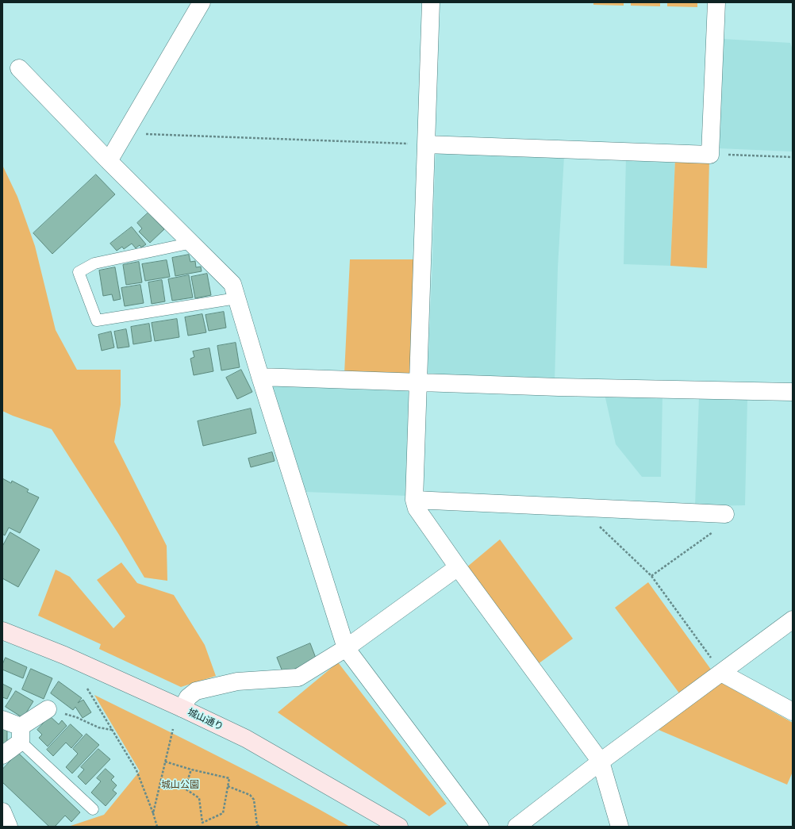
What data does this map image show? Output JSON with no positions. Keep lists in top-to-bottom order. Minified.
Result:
{"streets":{"street":["城山通り"]},"parks":["城山公園"]}
